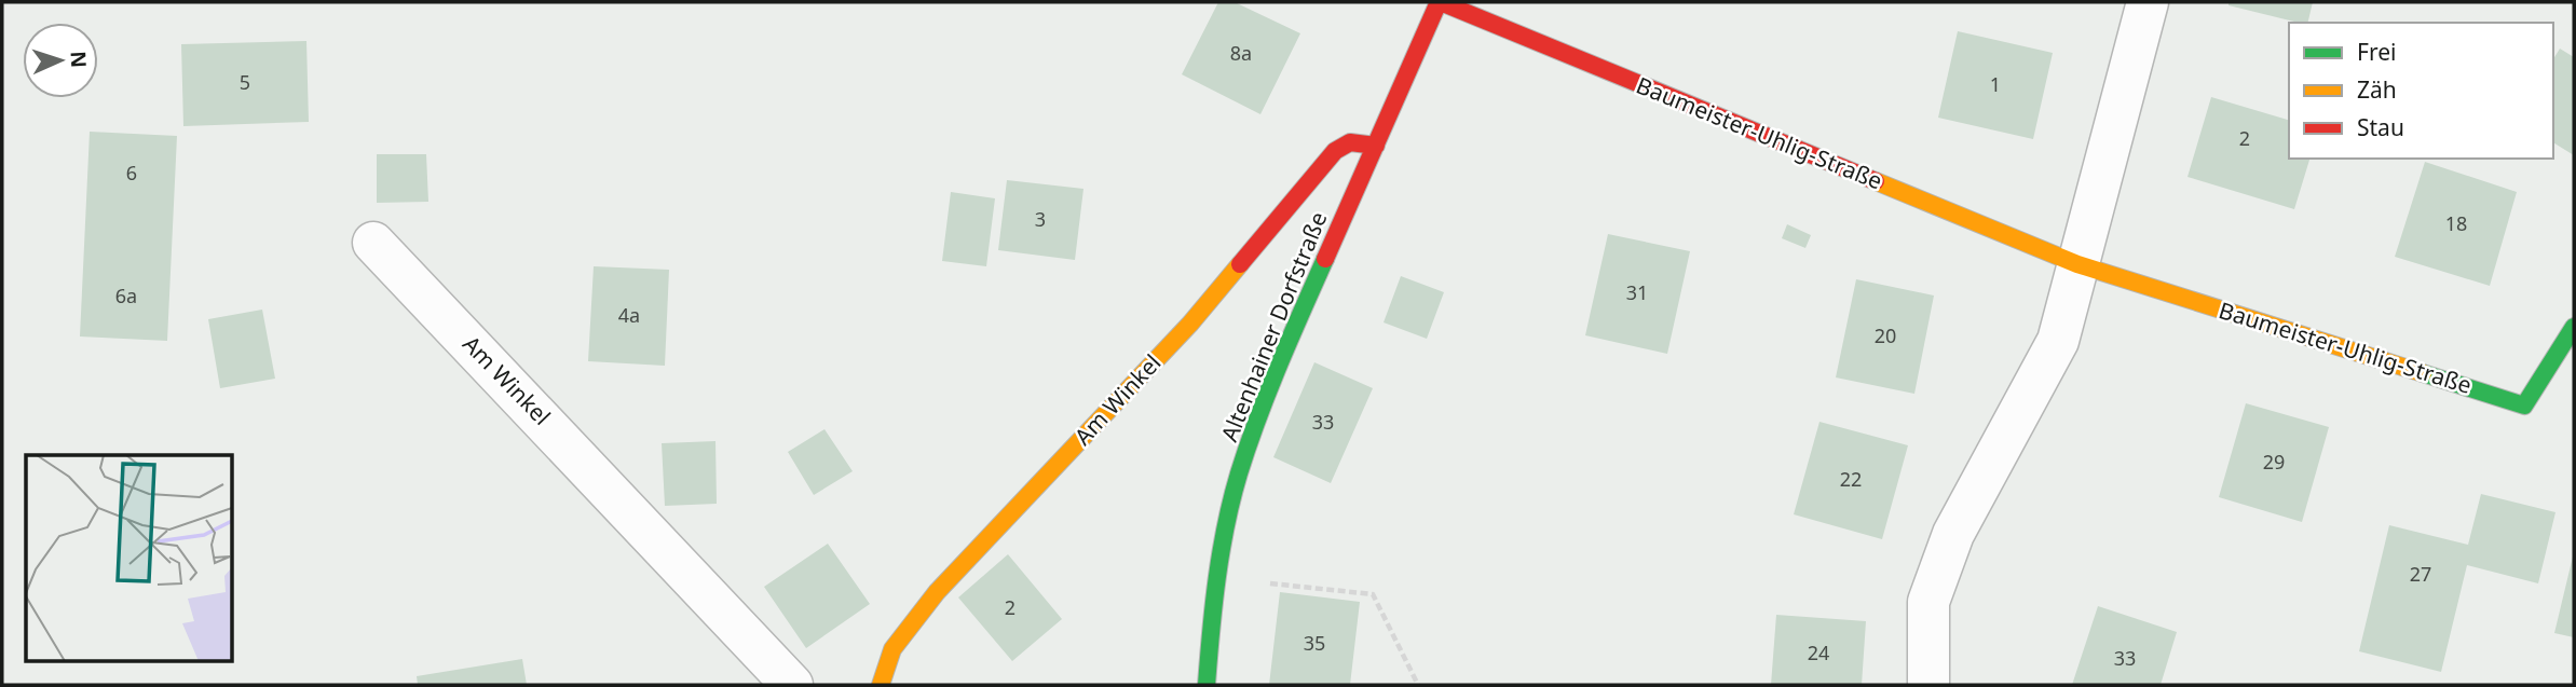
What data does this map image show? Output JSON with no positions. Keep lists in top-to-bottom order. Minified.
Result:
{"streets":{"street":["Baumeister-Uhlig-Straße","Altenhainer Dorfstraße","Am Winkel"]},"crossings":[["Baumeister-Uhlig-Straße","Altenhainer Dorfstraße"],["Altenhainer Dorfstraße","Am Winkel"]],"house_numbers":["8a","5","1","2","6","3","18","31","6a","4a","20","33","29","22","27","2","35","24","33"],"legend":["Frei","Zäh","Stau"],"north":"right"}
